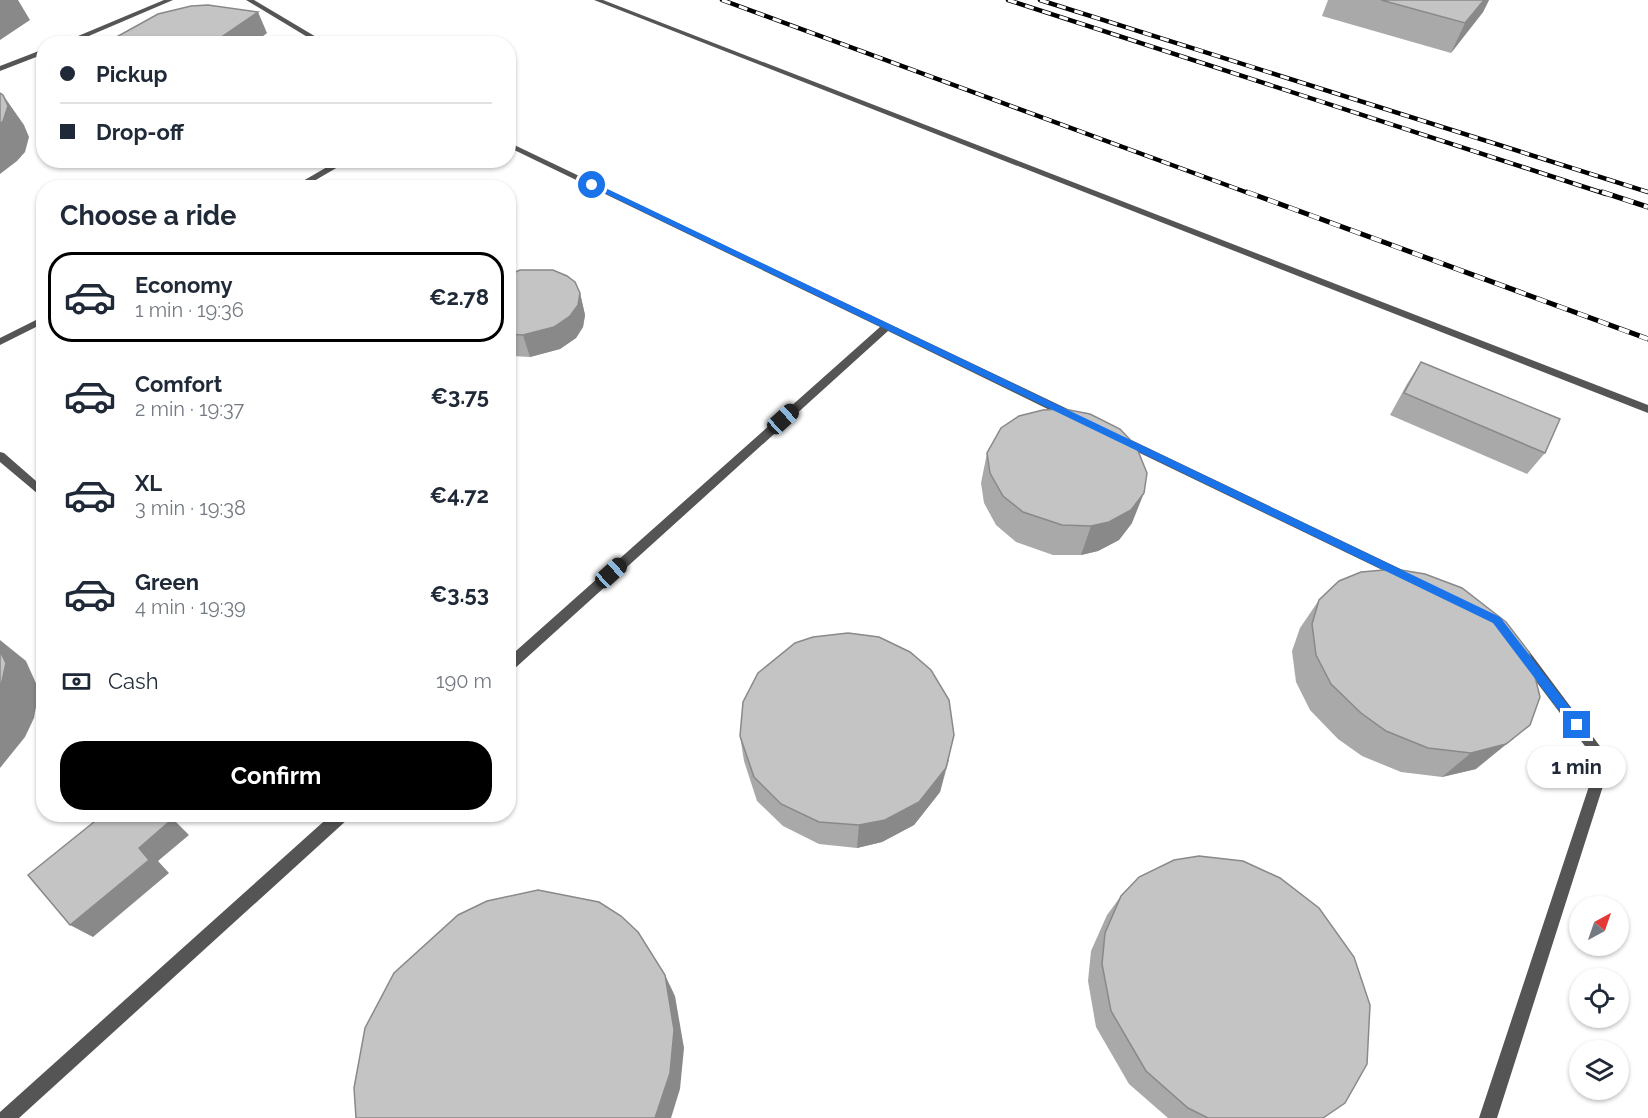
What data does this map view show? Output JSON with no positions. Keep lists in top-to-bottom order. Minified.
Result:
{"north":"top right","page":{"banner":["Pickup","Drop-off"],"heading":"Choose a ride","list":[{"name":"Economy","note":"1 min · 19:36","value":"€2.78"},{"name":"Comfort","note":"2 min · 19:37","value":"€3.75"},{"name":"XL","note":"3 min · 19:38","value":"€4.72"},{"name":"Green","note":"4 min · 19:39","value":"€3.53"}],"pay":["Cash","190 m"],"buttons":"Confirm","bubble":"1 min"}}
